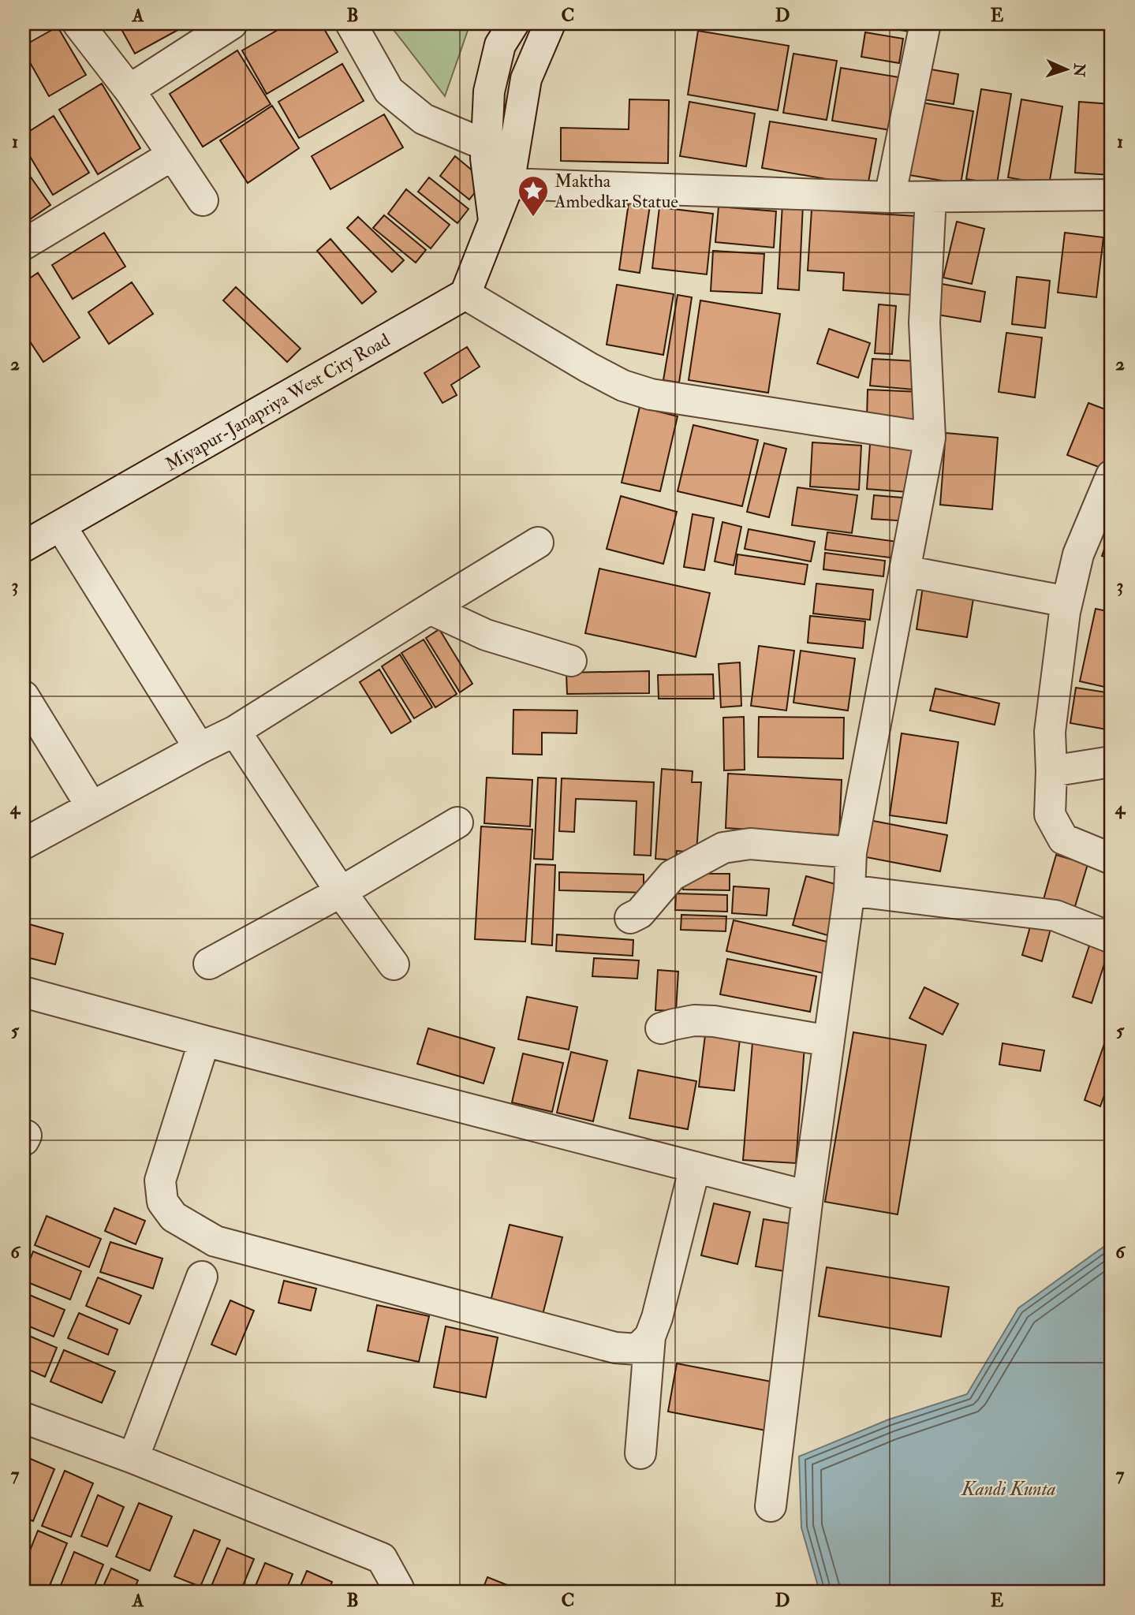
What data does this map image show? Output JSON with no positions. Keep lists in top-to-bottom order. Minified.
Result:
{"streets":{"street":["Miyapur-Janapriya West City Road"]},"water":["Kandi Kunta"],"places":{"place":["Maktha Ambedkar Statue"]},"north":"right","grid":{"columns":["A","B","C","D","E"],"rows":["1","2","3","4","5","6","7"]}}
